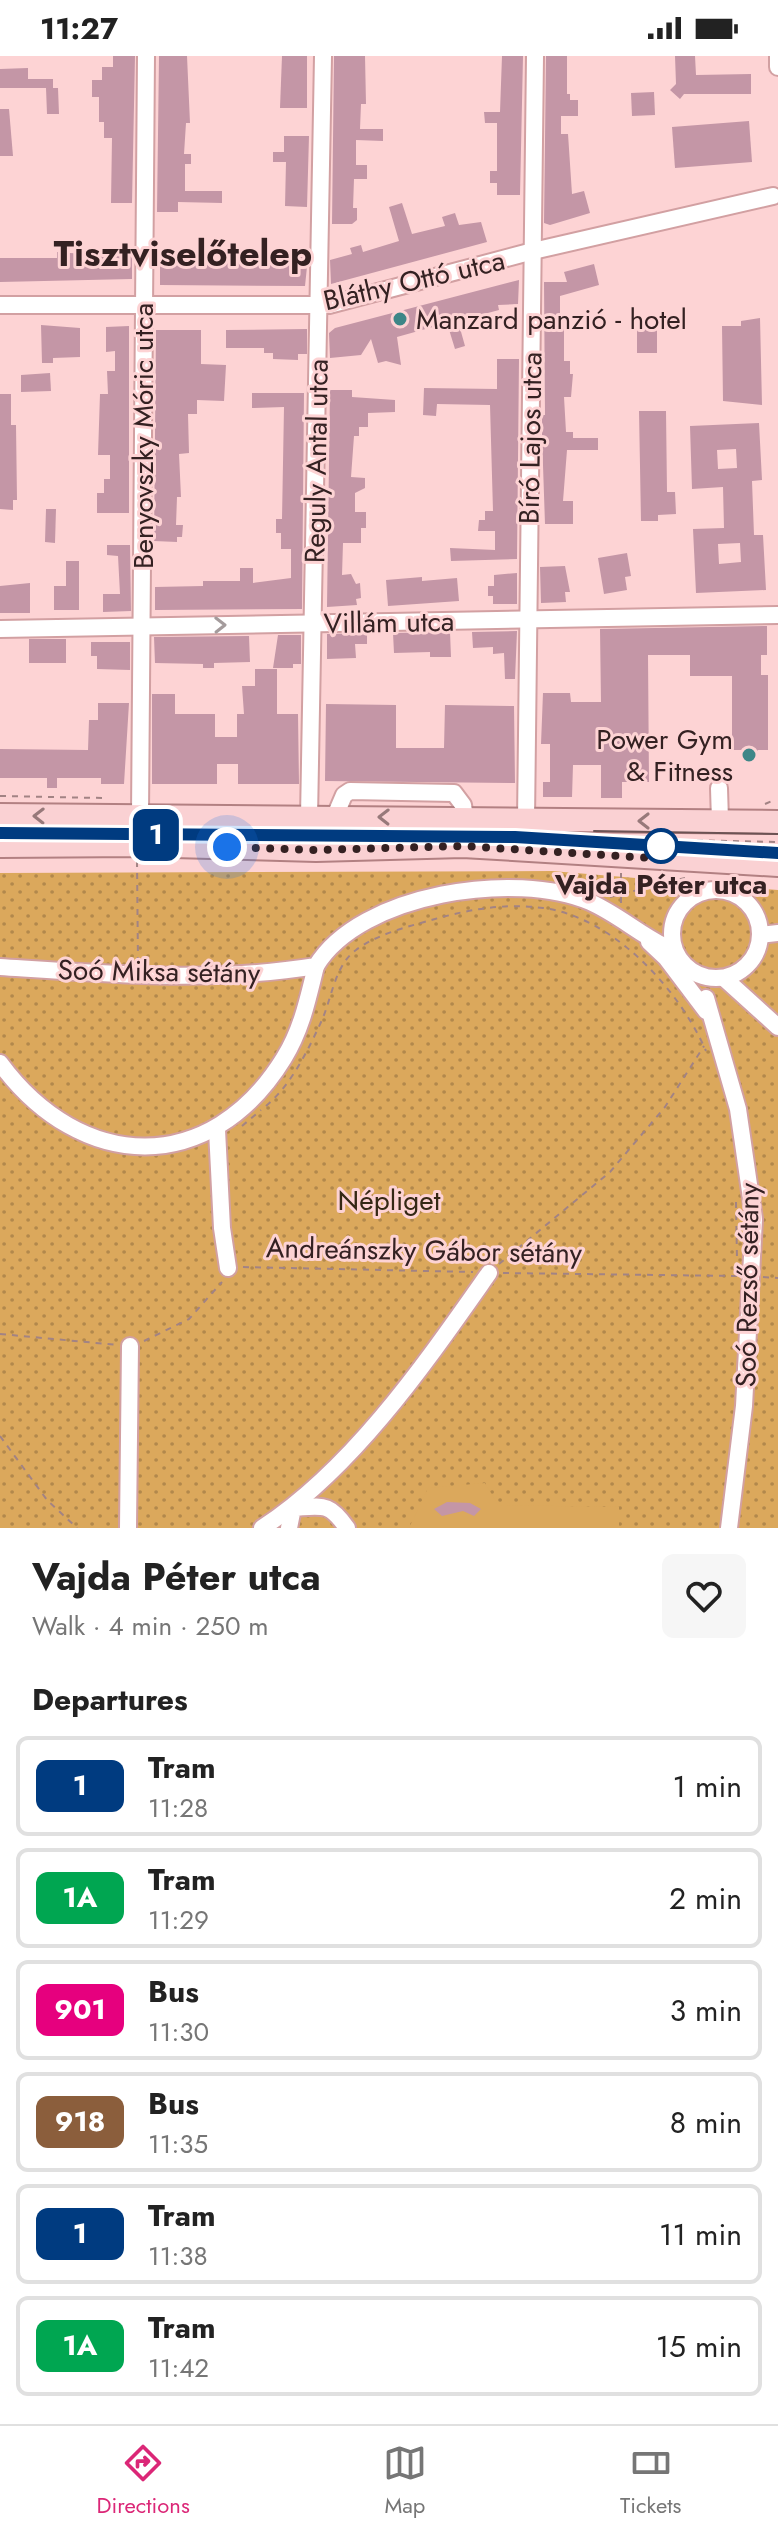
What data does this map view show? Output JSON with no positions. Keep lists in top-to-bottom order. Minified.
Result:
{"streets":{"street":["Bláthy Ottó utca","Benyovszky Móric utca","Bíró Lajos utca","Reguly Antal utca","Villám utca","Soó Miksa sétány","Soó Rezső sétány"],"path":["Andreánszky Gábor sétány"]},"crossings":[["Bláthy Ottó utca","Benyovszky Móric utca"],["Bláthy Ottó utca","Bíró Lajos utca"],["Bláthy Ottó utca","Reguly Antal utca"],["Benyovszky Móric utca","Villám utca"],["Bíró Lajos utca","Villám utca"],["Reguly Antal utca","Villám utca"],["Andreánszky Gábor sétány","Soó Rezső sétány"]],"districts":["Tisztviselőtelep"],"parks":["Népliget"],"places":["Manzard panzió - hotel","Power Gym & Fitness","Vajda Péter utca"],"lines":["tram line 1"],"page":{"status":"11:27","on_map":"1","heading":[["Vajda Péter utca","Walk · 4 min · 250 m"],"Departures"],"list":[{"mark":"1","name":"Tram","note":"11:28","value":"1 min"},{"mark":"1A","name":"Tram","note":"11:29","value":"2 min"},{"mark":"901","name":"Bus","note":"11:30","value":"3 min"},{"mark":"918","name":"Bus","note":"11:35","value":"8 min"},{"mark":"1","name":"Tram","note":"11:38","value":"11 min"},{"mark":"1A","name":"Tram","note":"11:42","value":"15 min"}],"tabs":["Directions","Map","Tickets"]}}
